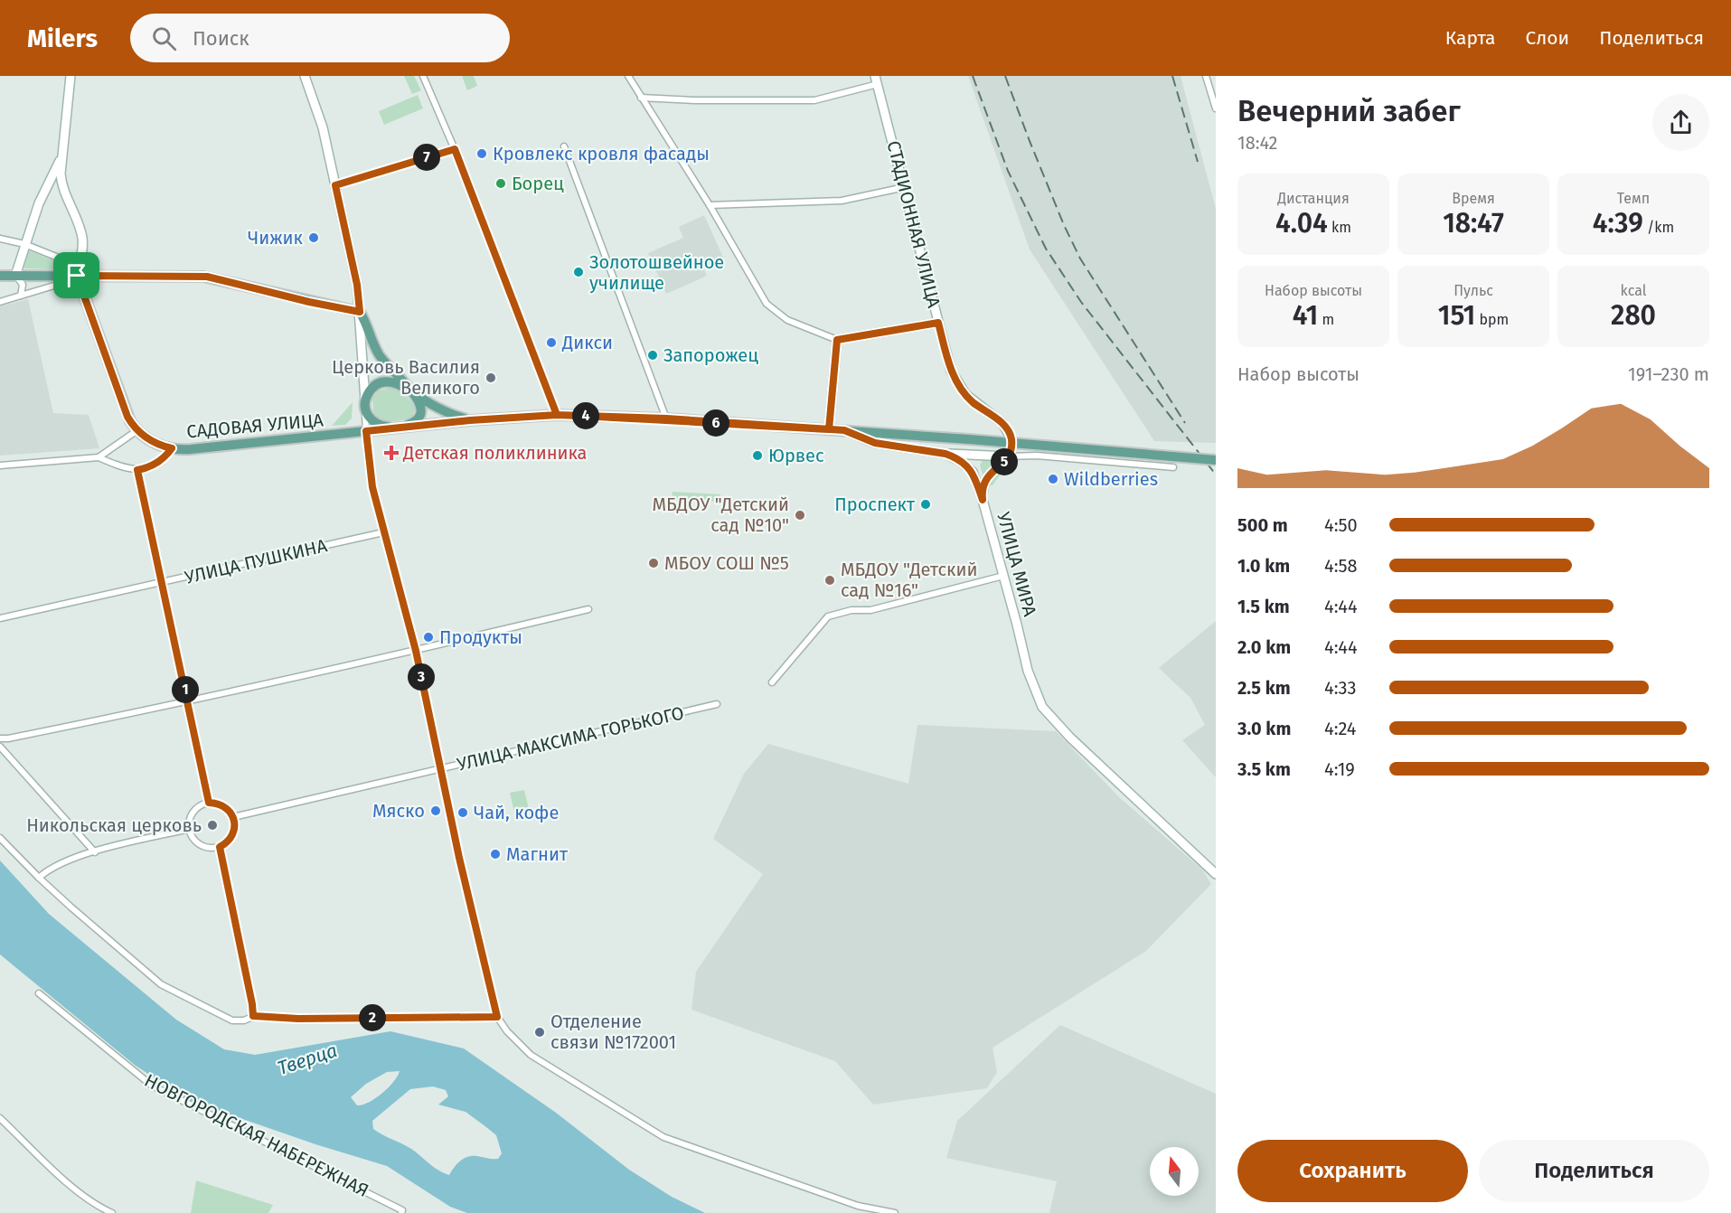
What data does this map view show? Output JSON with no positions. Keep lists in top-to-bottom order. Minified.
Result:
{"streets":{"main road":["САДОВАЯ УЛИЦА"],"street":["СТАДИОННАЯ УЛИЦА","УЛИЦА ПУШКИНА","УЛИЦА МИРА","УЛИЦА МАКСИМА ГОРЬКОГО","НОВГОРОДСКАЯ НАБЕРЕЖНАЯ"]},"water":["Тверца"],"places":{"other":["Кровлекс кровля фасады","Борец","Чижик","Золотошвейное училище","Дикси","Запорожец","Церковь Василия Великого","Юрвес","Wildberries","Проспект","МБДОУ \"Детский сад №10\"","МБОУ СОШ №5","МБДОУ \"Детский сад №16\"","Продукты","Мяско","Чай, кофе","Никольская церковь","Магнит","Отделение связи №172001"],"health":["Детская поликлиника"]},"north":"top","page":{"header":"Milers","search":"Поиск","nav":["Карта","Слои","Поделиться"],"heading":["Вечерний забег","18:42"],"pins":["7","4","6","5","3","1","2"],"stats":[["Дистанция","4.04 km"],["Время","18:47"],["Темп","4:39 /km"],["Набор высоты","41 m"],["Пульс","151 bpm"],["kcal","280"]],"chart":["Набор высоты","191–230 m"],"list":[{"name":"500 m","note":"4:50"},{"name":"1.0 km","note":"4:58"},{"name":"1.5 km","note":"4:44"},{"name":"2.0 km","note":"4:44"},{"name":"2.5 km","note":"4:33"},{"name":"3.0 km","note":"4:24"},{"name":"3.5 km","note":"4:19"}],"buttons":["Сохранить","Поделиться"]}}
